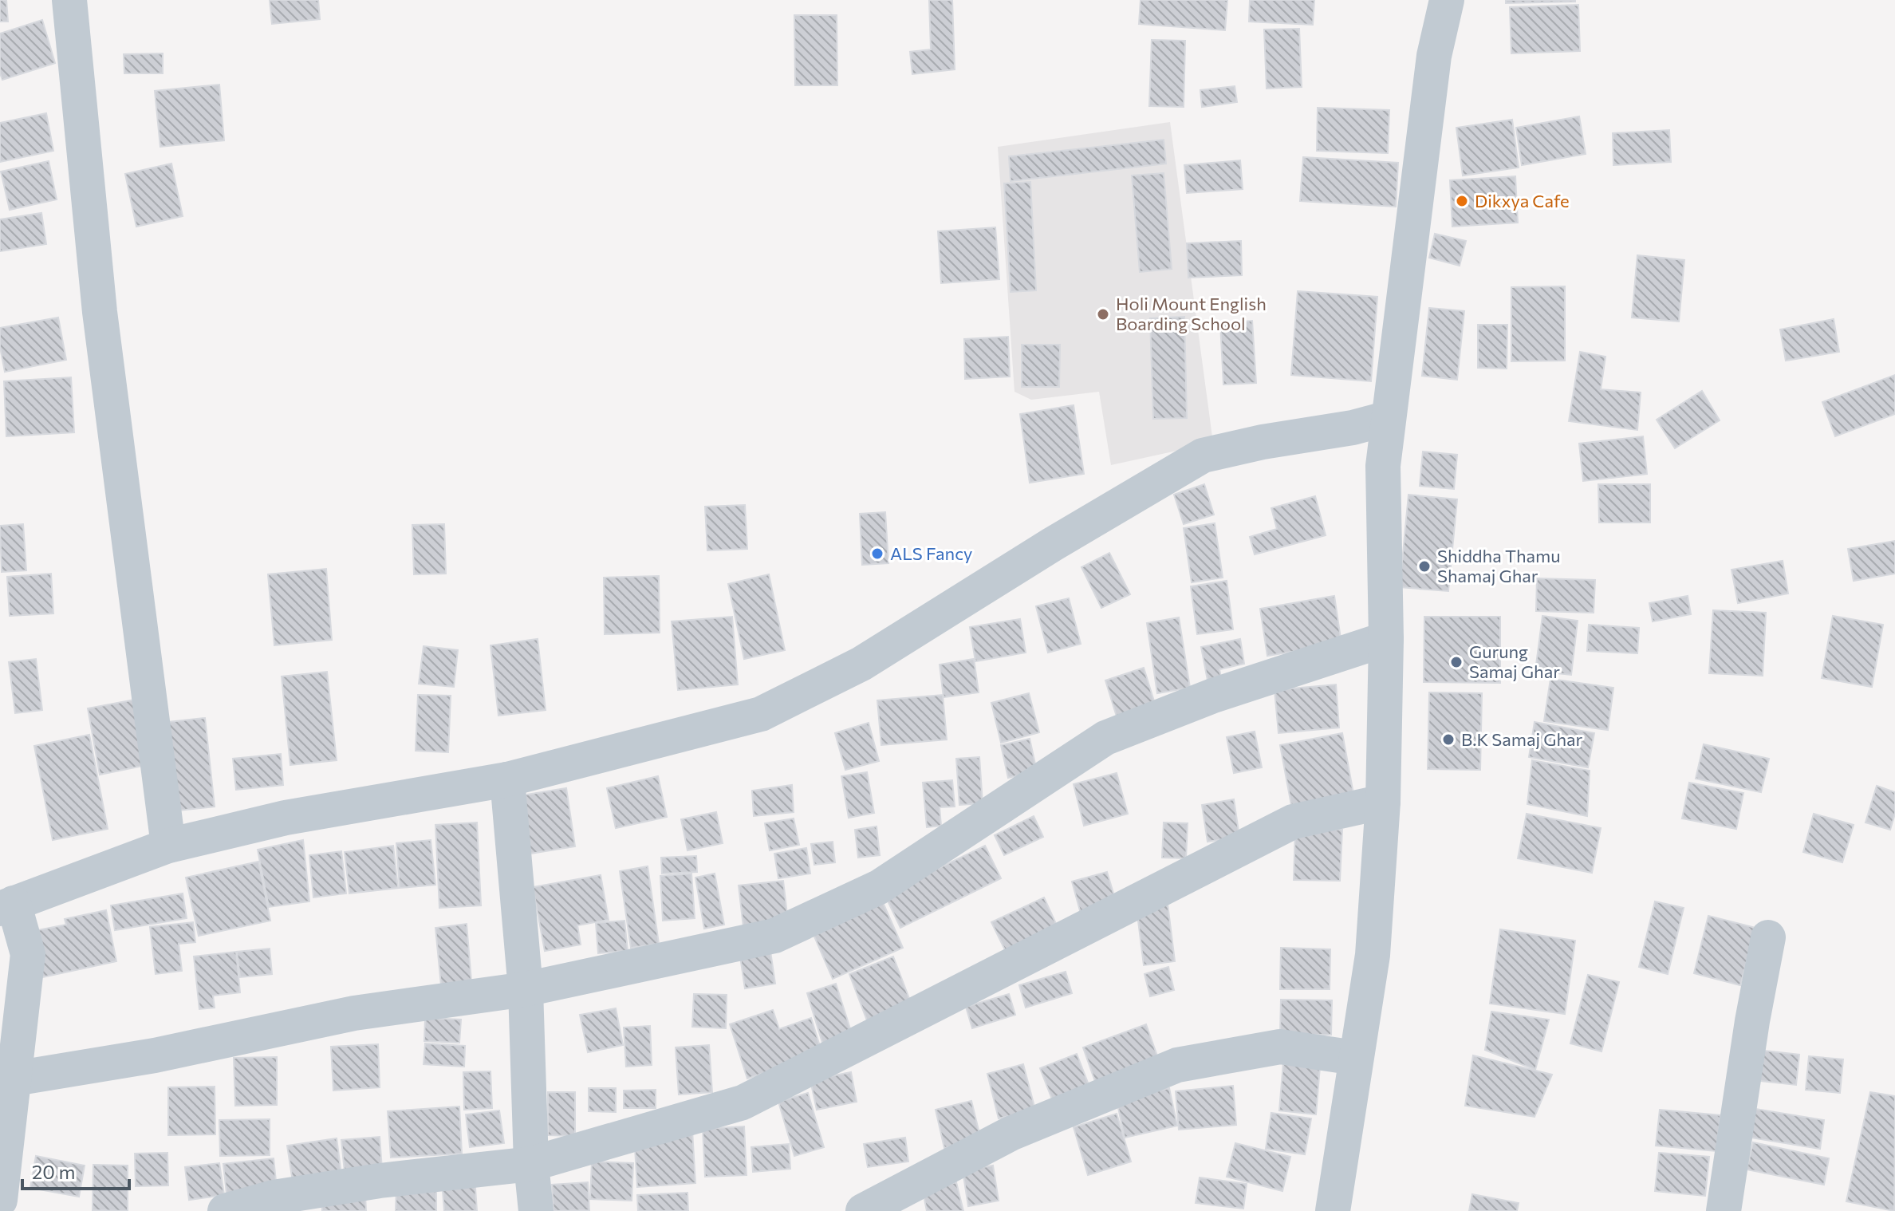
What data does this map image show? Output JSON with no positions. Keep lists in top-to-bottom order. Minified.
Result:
{"places":["Dikxya Cafe","Holi Mount English Boarding School","ALS Fancy","Shiddha Thamu Shamaj Ghar","Gurung Samaj Ghar","B.K Samaj Ghar"],"scale_bar":"20 m"}
